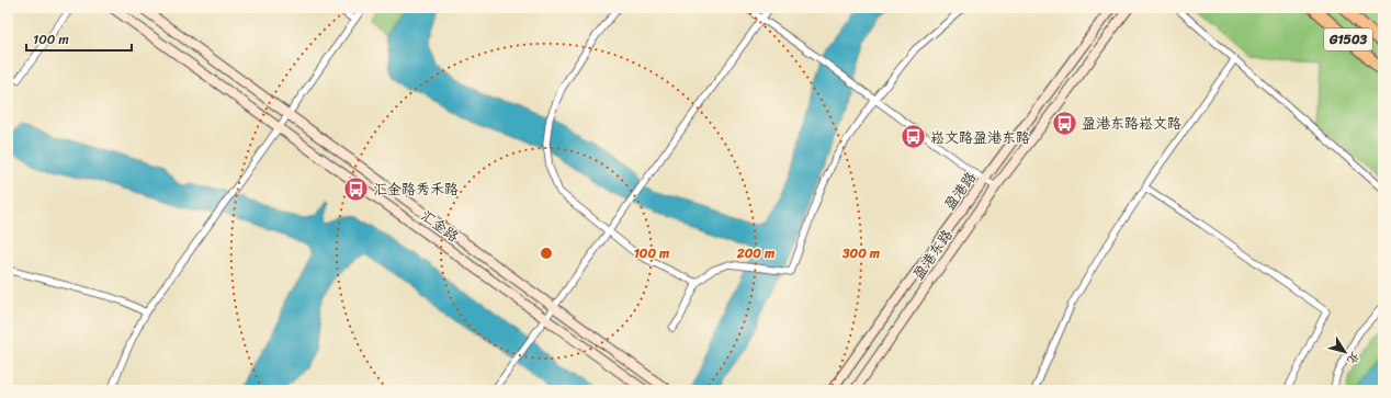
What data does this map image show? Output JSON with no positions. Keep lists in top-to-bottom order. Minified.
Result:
{"streets":{"highway":["G1503"],"main road":["盈港路","汇金路","盈港东路"]},"places":{"bus stop":["盈港东路崧文路","崧文路盈港东路","汇金路秀禾路"]},"scale_bar":"100 m","north":"bottom right","rings":["100 m","200 m","300 m"]}
